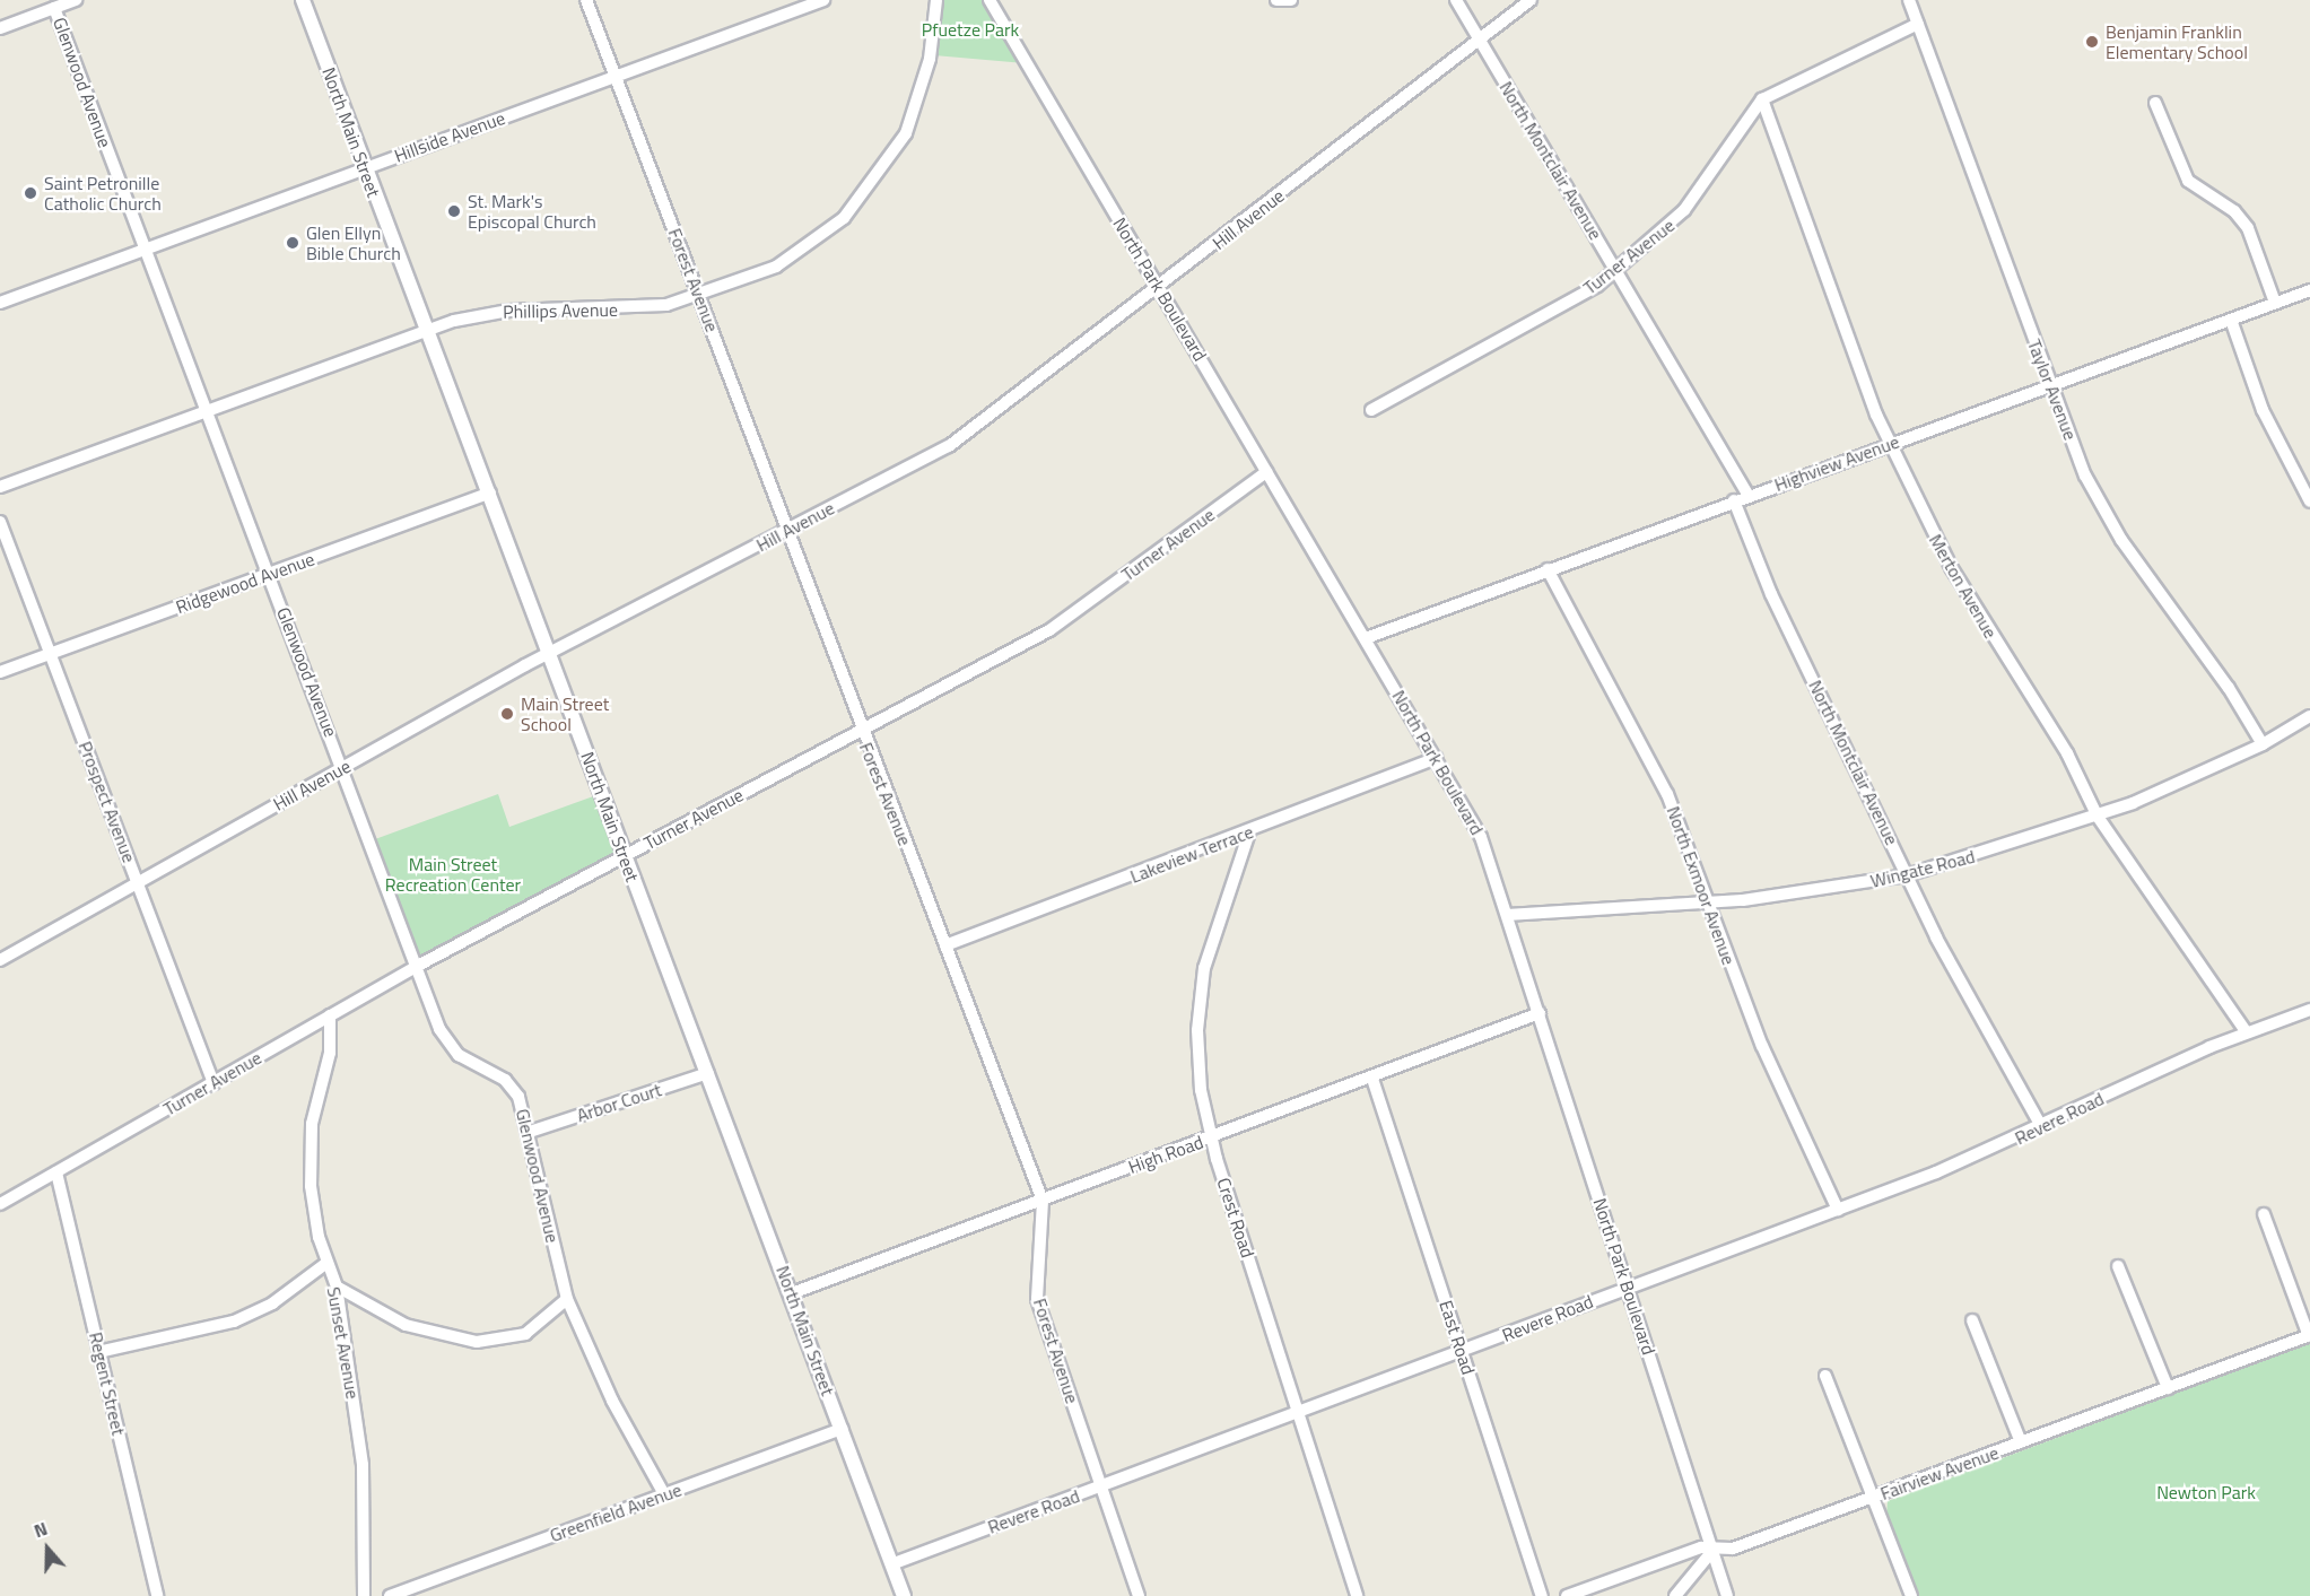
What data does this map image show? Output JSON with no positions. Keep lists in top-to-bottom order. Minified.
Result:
{"streets":{"street":["Glenwood Avenue","North Main Street","Hillside Avenue","North Montclair Avenue","Hill Avenue","Turner Avenue","Forest Avenue","North Park Boulevard","Phillips Avenue","Taylor Avenue","Highview Avenue","Ridgewood Avenue","Merton Avenue","Prospect Avenue","Lakeview Terrace","Wingate Road","North Exmoor Avenue","Arbor Court","Revere Road","High Road","Crest Road","East Road","Sunset Avenue","Regent Street","Fairview Avenue","Greenfield Avenue"]},"crossings":[["Glenwood Avenue","Hillside Avenue"],["Glenwood Avenue","Hill Avenue"],["Glenwood Avenue","Turner Avenue"],["Glenwood Avenue","Phillips Avenue"],["Glenwood Avenue","Ridgewood Avenue"],["Glenwood Avenue","Arbor Court"],["Glenwood Avenue","Greenfield Avenue"],["North Main Street","Hillside Avenue"],["North Main Street","Hill Avenue"],["North Main Street","Turner Avenue"],["North Main Street","Phillips Avenue"],["North Main Street","Ridgewood Avenue"],["North Main Street","Arbor Court"],["North Main Street","Revere Road"],["North Main Street","High Road"],["North Main Street","Greenfield Avenue"],["Hillside Avenue","Forest Avenue"],["North Montclair Avenue","Hill Avenue"],["North Montclair Avenue","Turner Avenue"],["North Montclair Avenue","Highview Avenue"],["North Montclair Avenue","Wingate Road"],["North Montclair Avenue","Revere Road"],["Hill Avenue","Forest Avenue"],["Hill Avenue","North Park Boulevard"],["Hill Avenue","Prospect Avenue"],["Turner Avenue","Forest Avenue"],["Turner Avenue","North Park Boulevard"],["Turner Avenue","Taylor Avenue"],["Turner Avenue","Merton Avenue"],["Turner Avenue","Prospect Avenue"],["Turner Avenue","Sunset Avenue"],["Turner Avenue","Regent Street"],["Forest Avenue","Phillips Avenue"],["Forest Avenue","Lakeview Terrace"],["Forest Avenue","Revere Road"],["Forest Avenue","High Road"],["North Park Boulevard","Highview Avenue"],["North Park Boulevard","Lakeview Terrace"],["North Park Boulevard","Wingate Road"],["North Park Boulevard","Revere Road"],["North Park Boulevard","High Road"],["North Park Boulevard","Fairview Avenue"],["Taylor Avenue","Highview Avenue"],["Taylor Avenue","Wingate Road"],["Highview Avenue","Merton Avenue"],["Highview Avenue","North Exmoor Avenue"],["Ridgewood Avenue","Prospect Avenue"],["Merton Avenue","Wingate Road"],["Merton Avenue","Revere Road"],["Lakeview Terrace","Crest Road"],["Wingate Road","North Exmoor Avenue"],["North Exmoor Avenue","Revere Road"],["Revere Road","Crest Road"],["Revere Road","East Road"],["High Road","Crest Road"],["High Road","East Road"]],"parks":["Pfuetze Park","Main Street Recreation Center","Newton Park"],"places":["Benjamin Franklin Elementary School","Saint Petronille Catholic Church","St. Mark's Episcopal Church","Glen Ellyn Bible Church","Main Street School"],"north":"top"}
